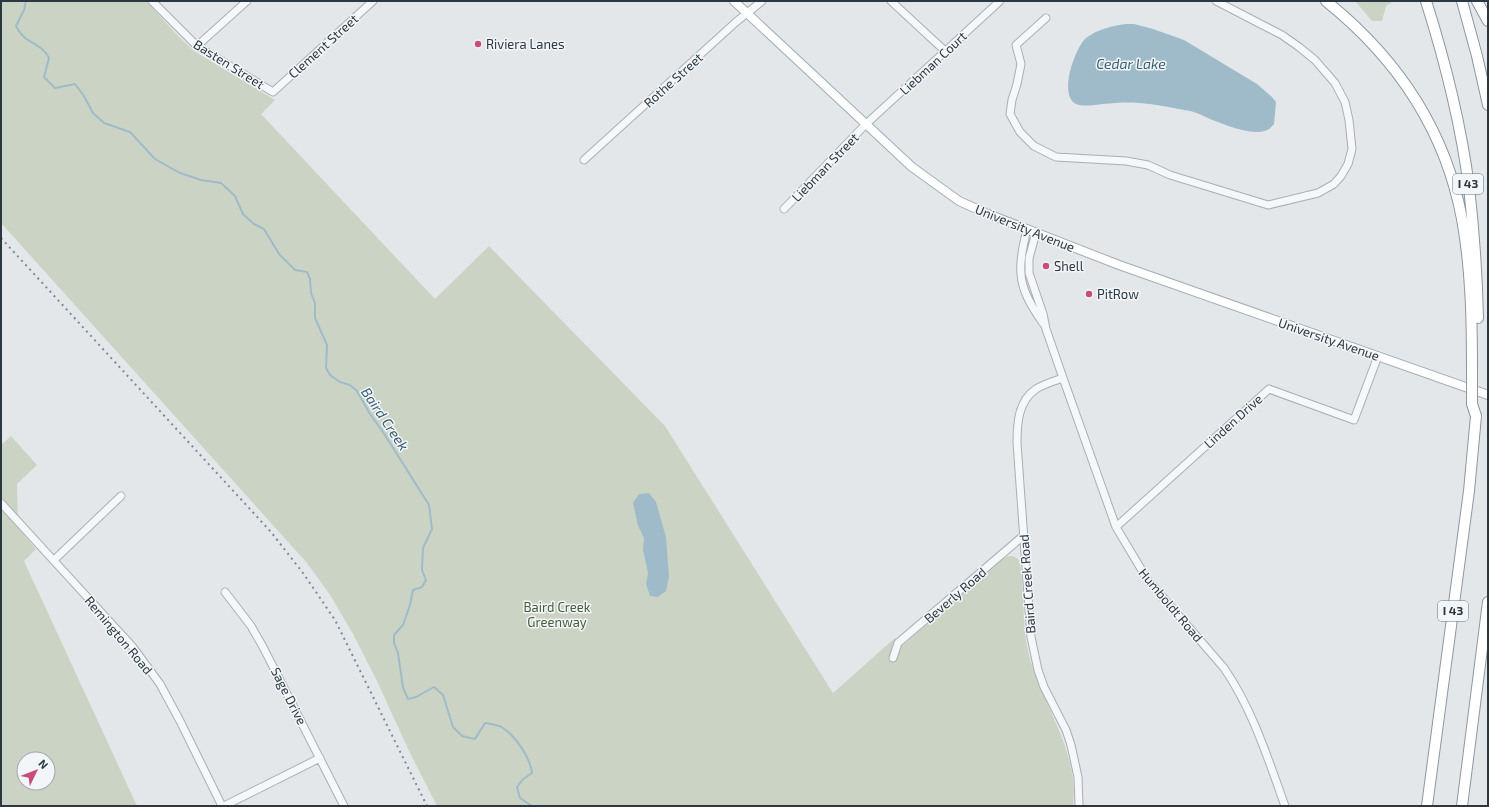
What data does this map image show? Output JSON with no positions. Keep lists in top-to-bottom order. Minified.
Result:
{"streets":{"highway":["I 43"],"main road":["University Avenue"],"street":["Clement Street","Liebman Court","Basten Street","Rothe Street","Liebman Street","Linden Drive","Baird Creek Road","Beverly Road","Humboldt Road","Remington Road","Sage Drive"]},"crossings":[["Clement Street","Basten Street"],["Liebman Court","Liebman Street"],["Liebman Court","University Avenue"],["Rothe Street","University Avenue"],["Liebman Street","University Avenue"],["University Avenue","Linden Drive"],["University Avenue","Humboldt Road"],["Linden Drive","Humboldt Road"],["Baird Creek Road","Beverly Road"],["Baird Creek Road","Humboldt Road"]],"water":["Cedar Lake","Baird Creek"],"parks":["Baird Creek Greenway"],"places":["Riviera Lanes","Shell","PitRow"],"north":"top right"}
